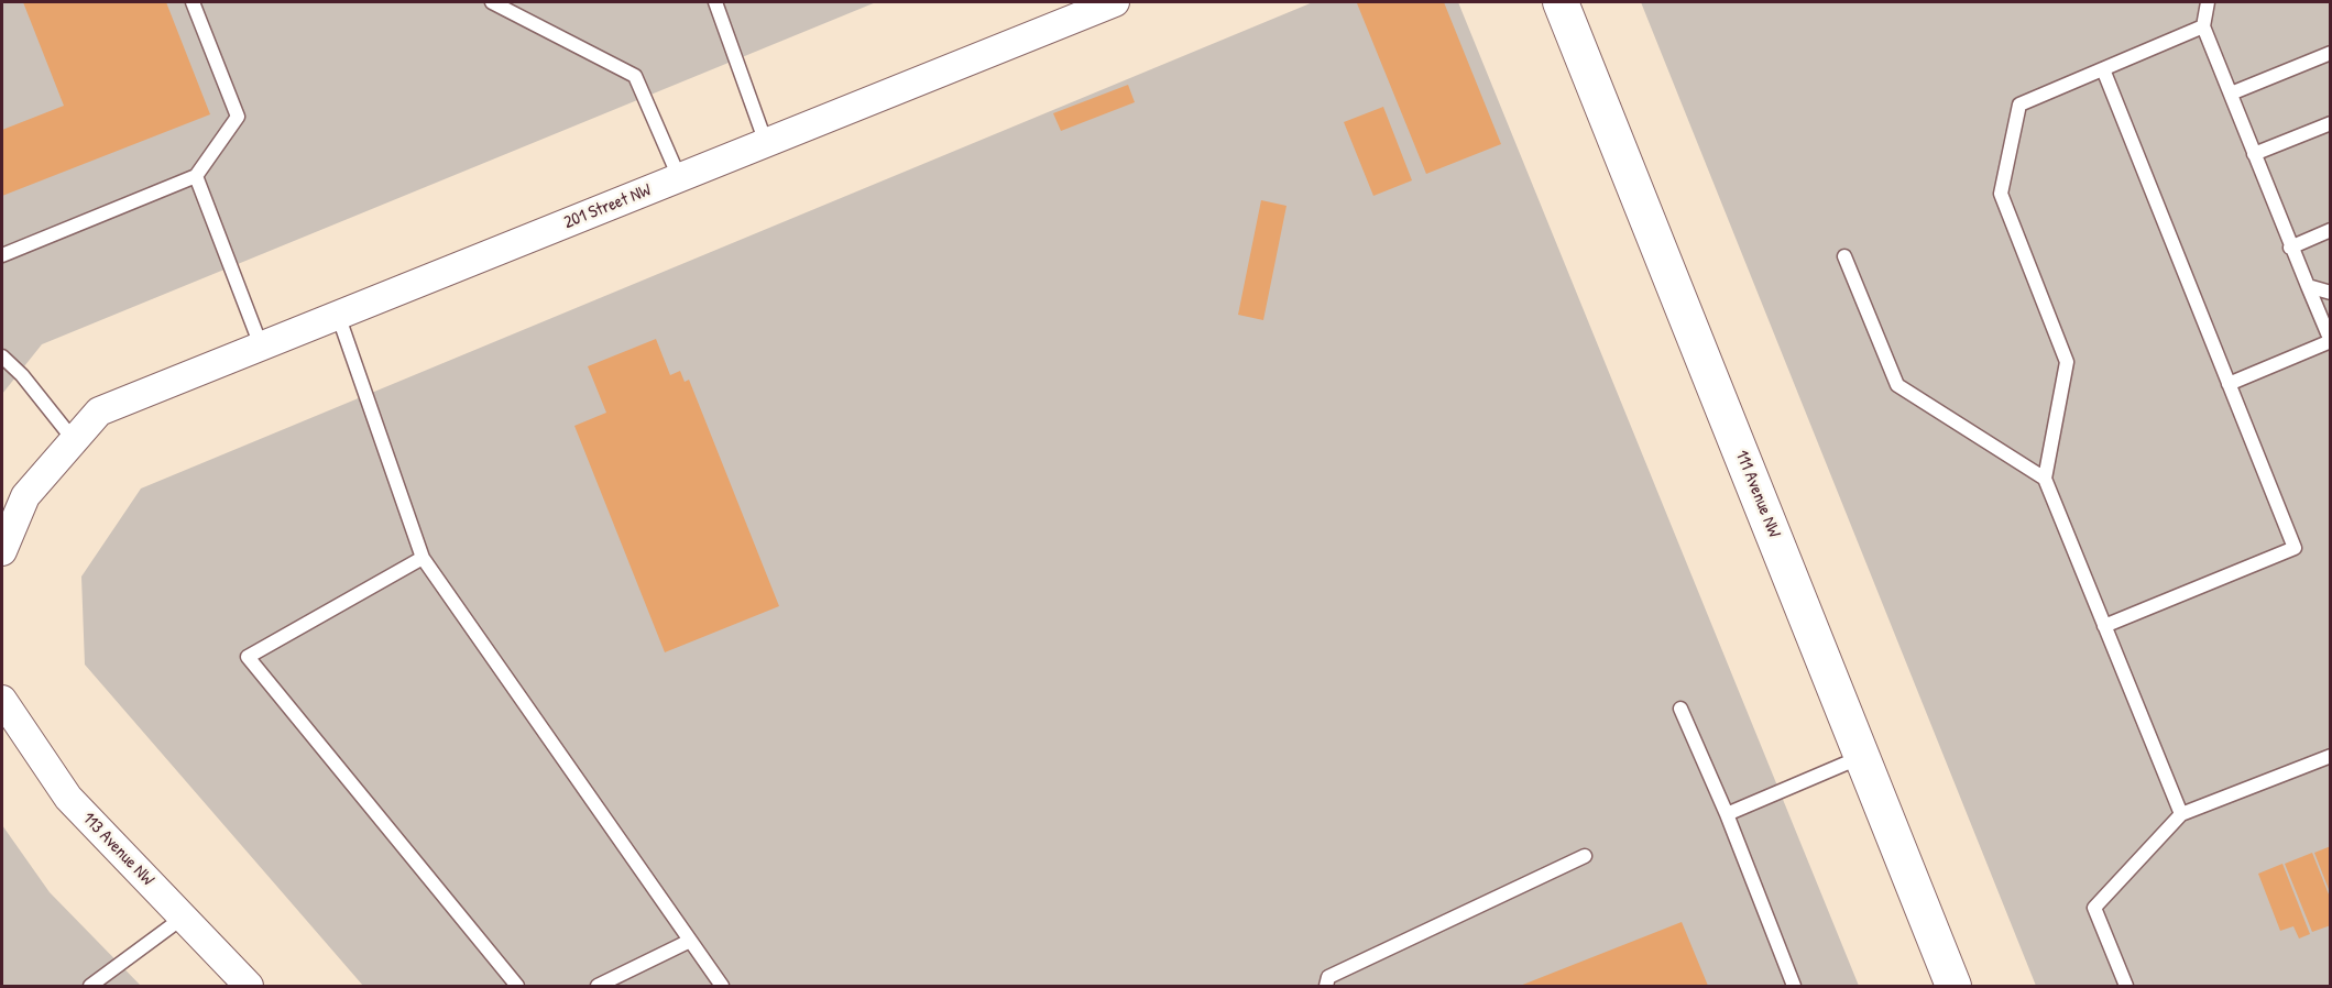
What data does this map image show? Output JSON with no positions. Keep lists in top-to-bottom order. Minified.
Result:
{"streets":{"street":["201 Street NW","111 Avenue NW","113 Avenue NW"]}}
